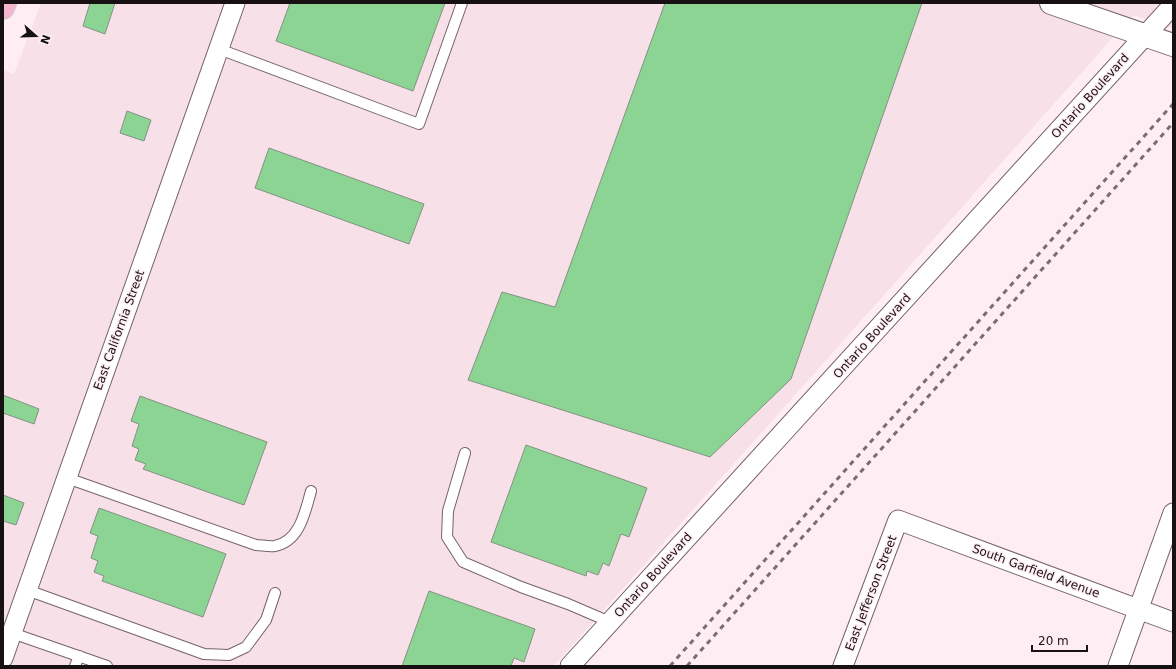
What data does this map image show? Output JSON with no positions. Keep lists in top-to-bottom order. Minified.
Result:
{"streets":{"street":["Ontario Boulevard","East California Street","South Garfield Avenue","East Jefferson Street"]},"crossings":[["South Garfield Avenue","East Jefferson Street"]],"scale_bar":"20 m","north":"right"}
